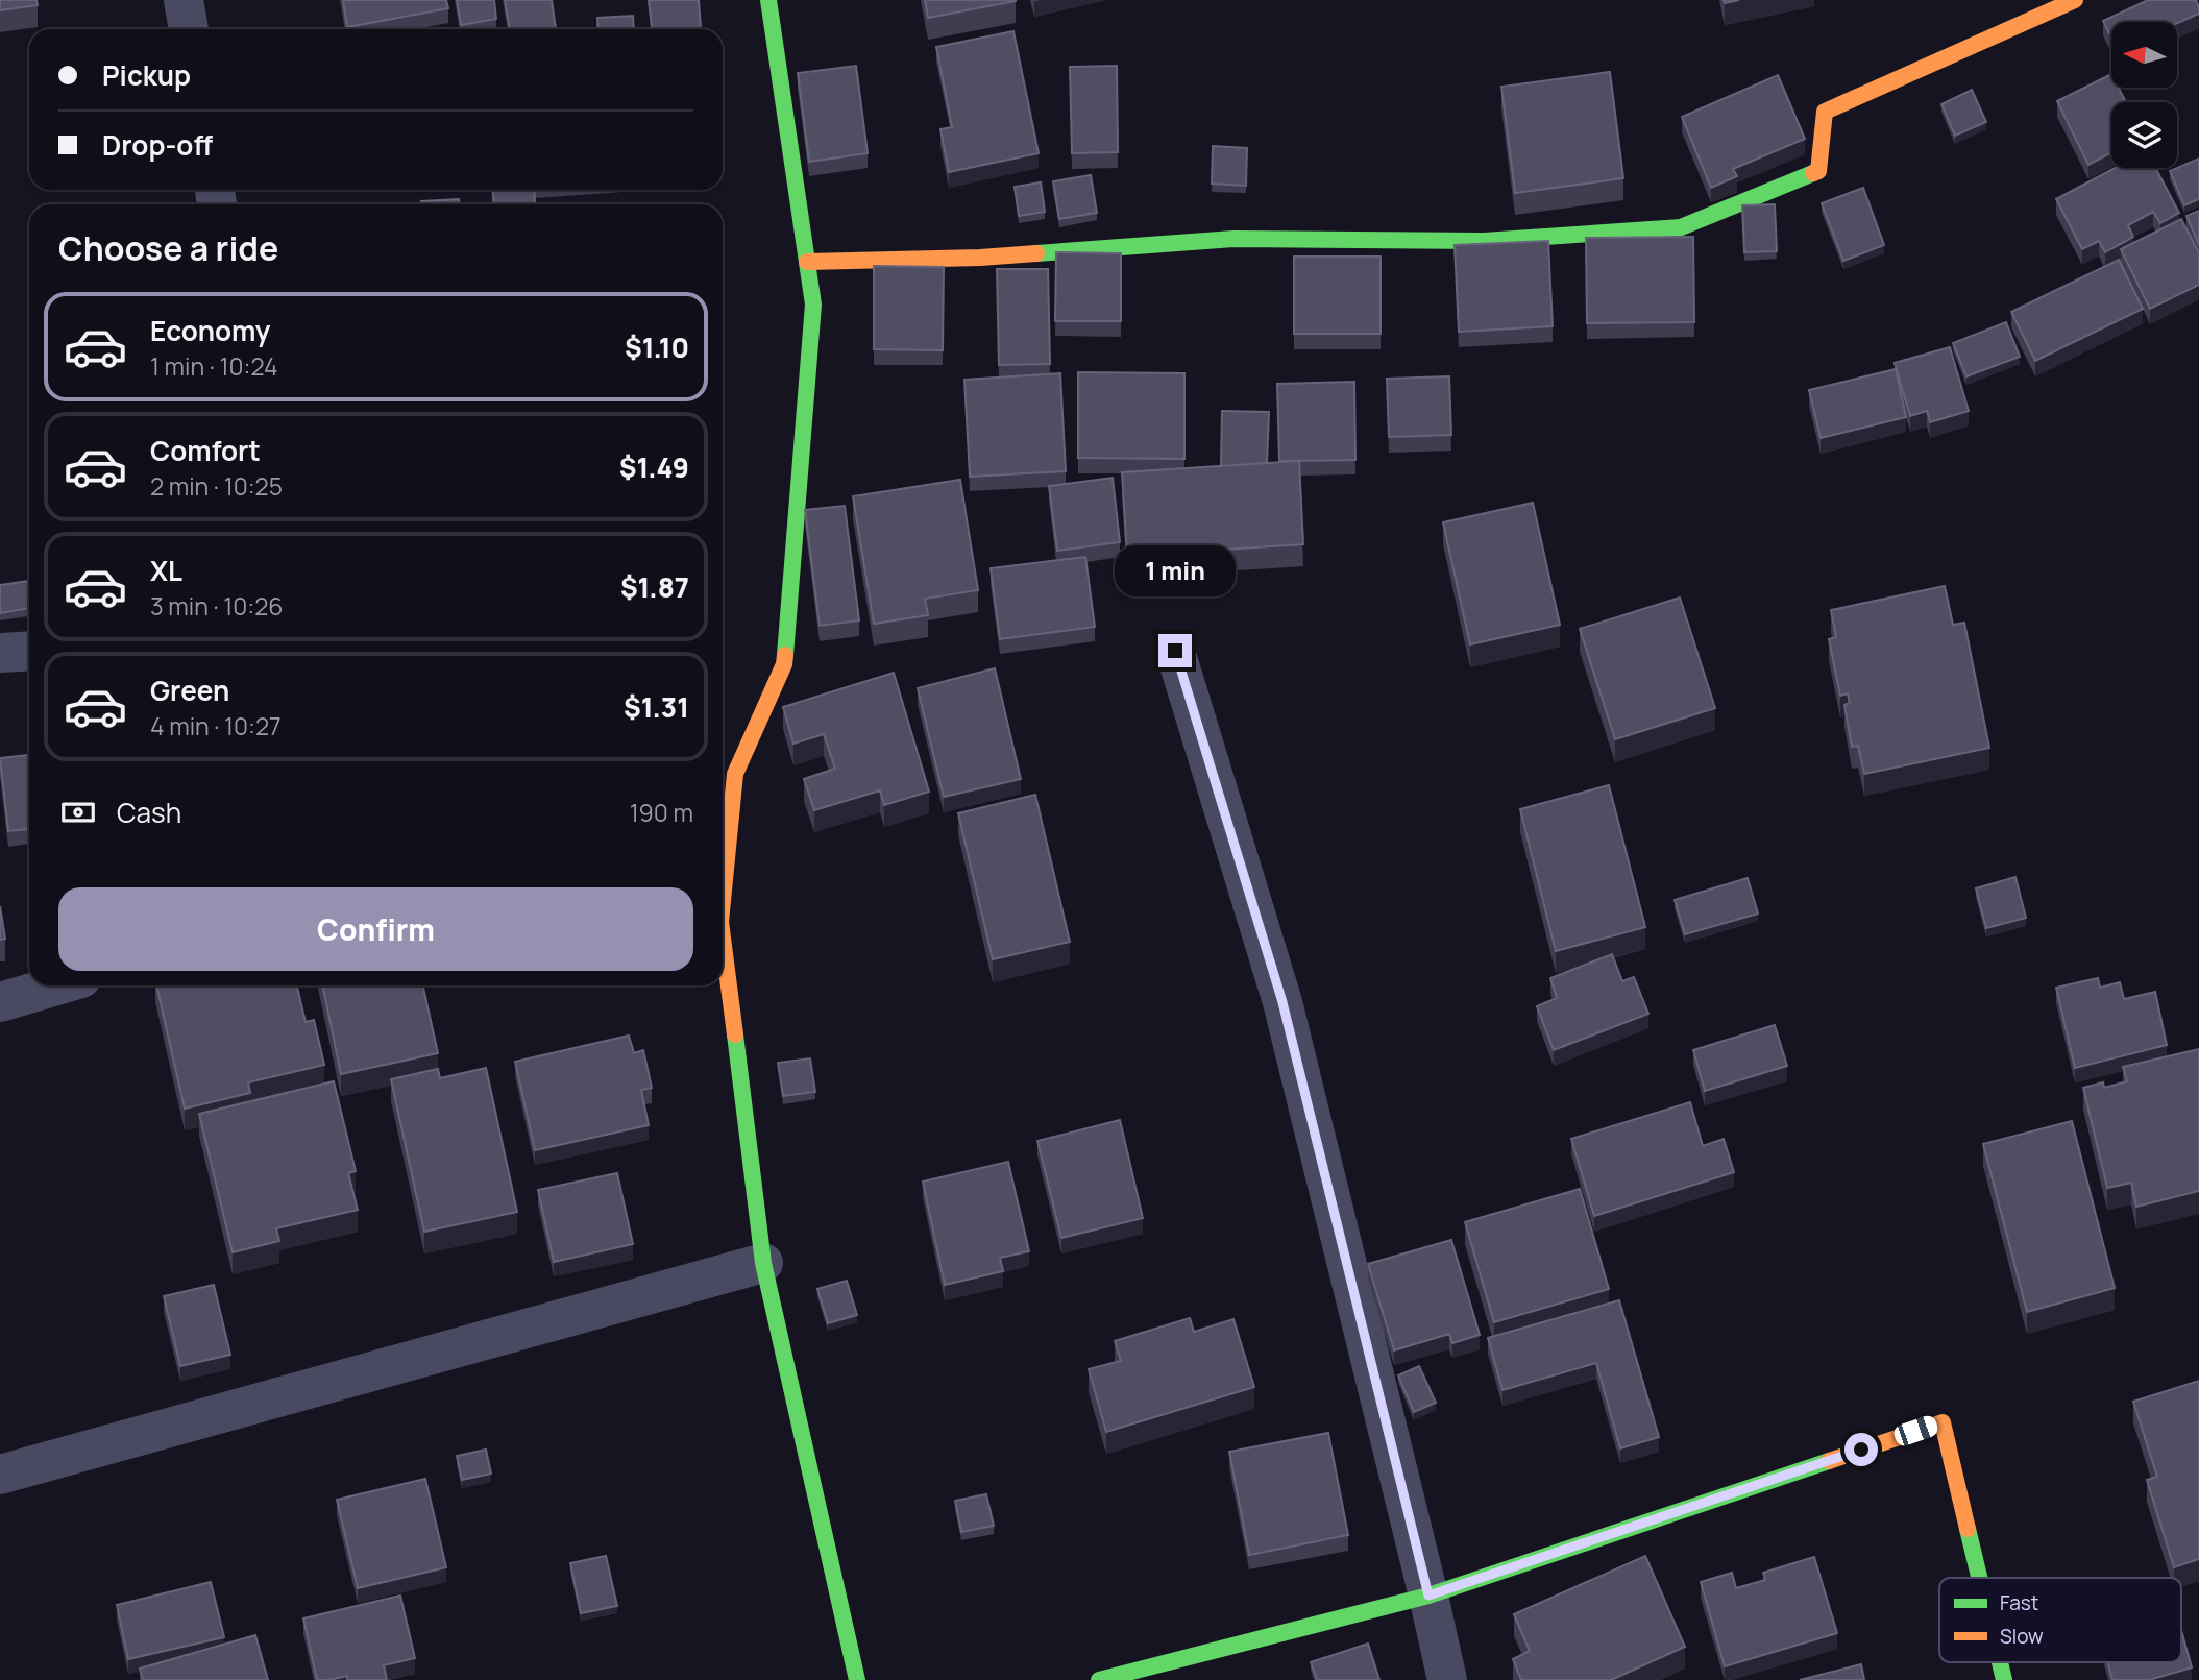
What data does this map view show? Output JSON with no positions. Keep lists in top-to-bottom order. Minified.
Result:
{"legend":["Fast","Slow"],"north":"left","page":{"banner":["Pickup","Drop-off"],"heading":"Choose a ride","list":[{"name":"Economy","note":"1 min · 10:24","value":"$1.10"},{"name":"Comfort","note":"2 min · 10:25","value":"$1.49"},{"name":"XL","note":"3 min · 10:26","value":"$1.87"},{"name":"Green","note":"4 min · 10:27","value":"$1.31"}],"bubble":"1 min","pay":["Cash","190 m"],"buttons":"Confirm"}}
